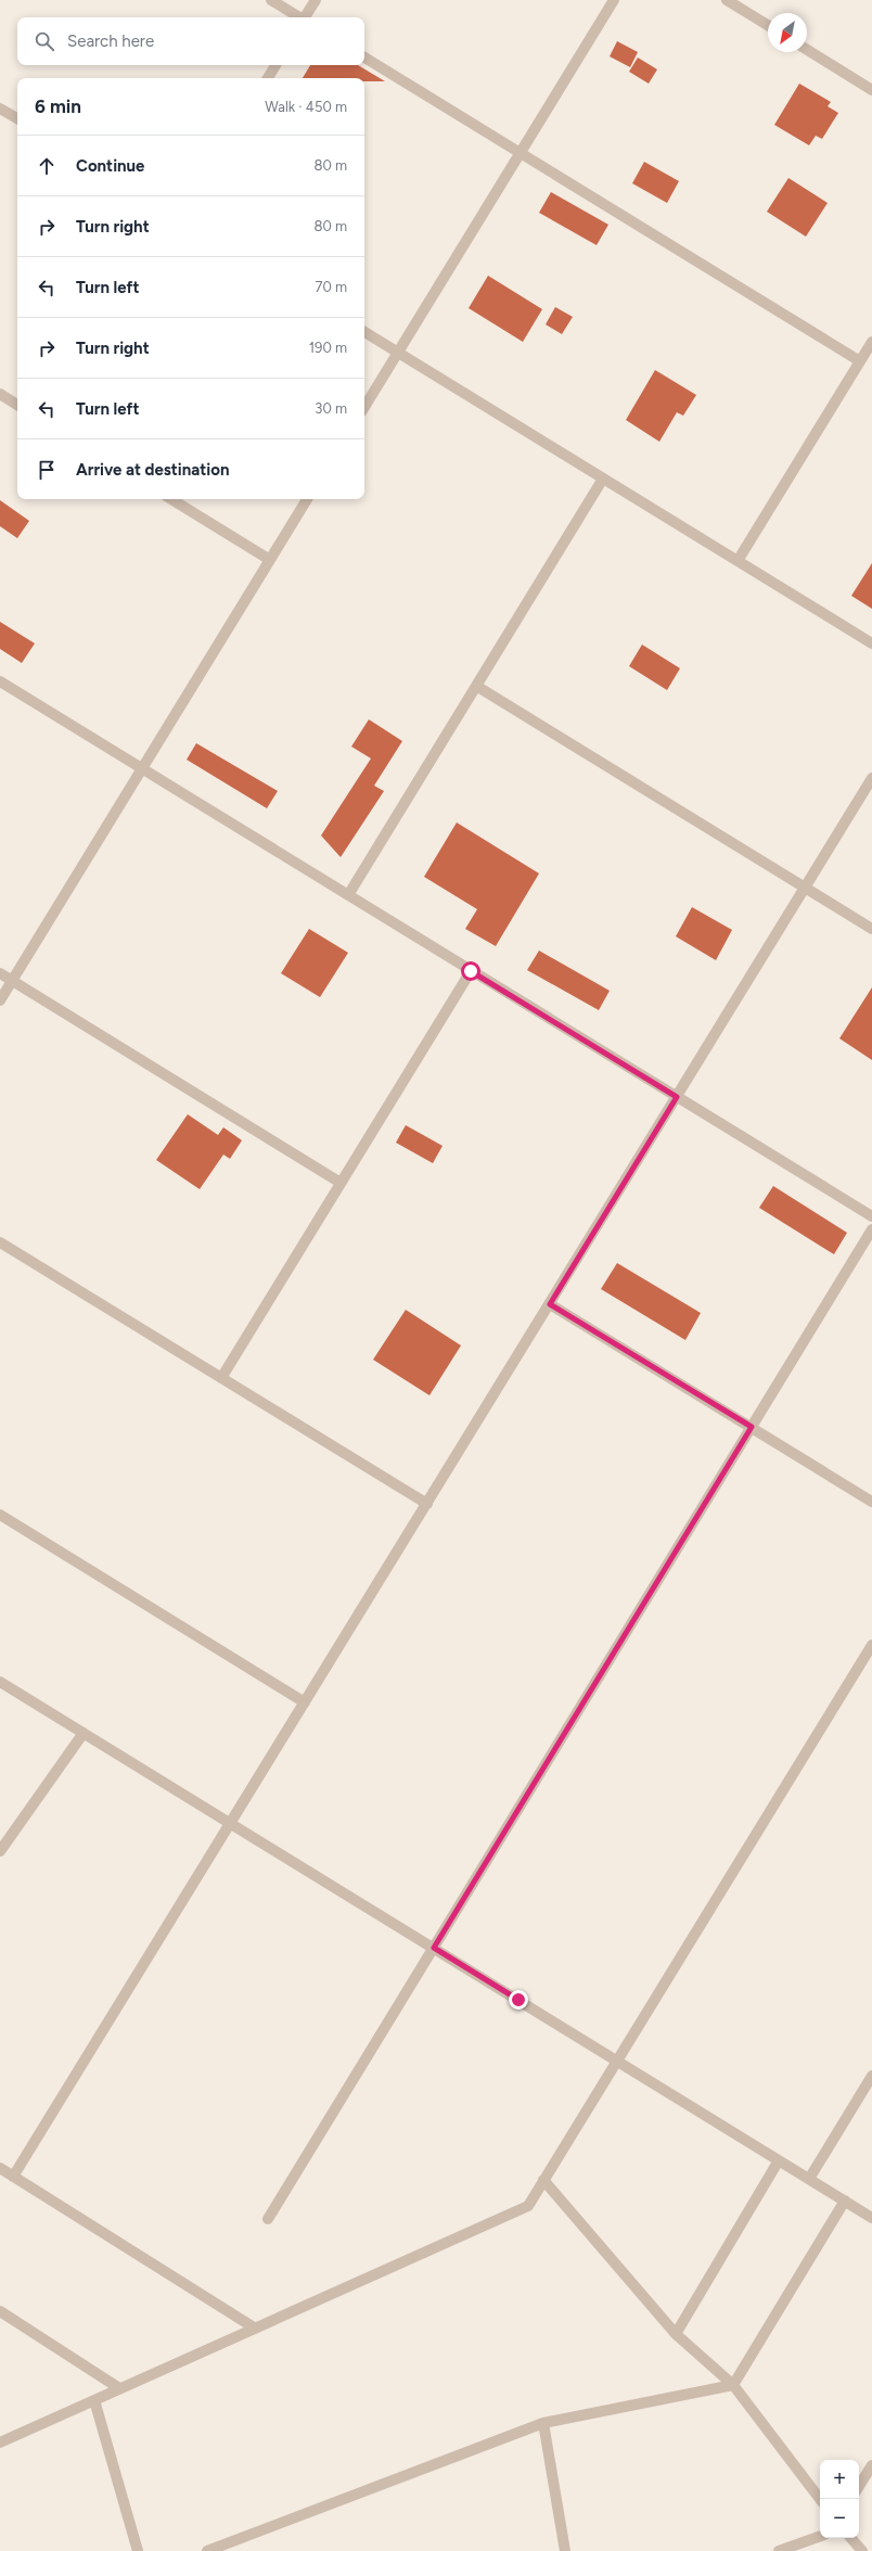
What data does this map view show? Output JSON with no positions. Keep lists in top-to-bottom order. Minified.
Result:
{"north":"bottom left","page":{"search":"Search here","heading":["6 min","Walk · 450 m"],"list":[["Continue","80 m"],["Turn right","80 m"],["Turn left","70 m"],["Turn right","190 m"],["Turn left","30 m"],"Arrive at destination"],"map_buttons":["+","−"]}}
